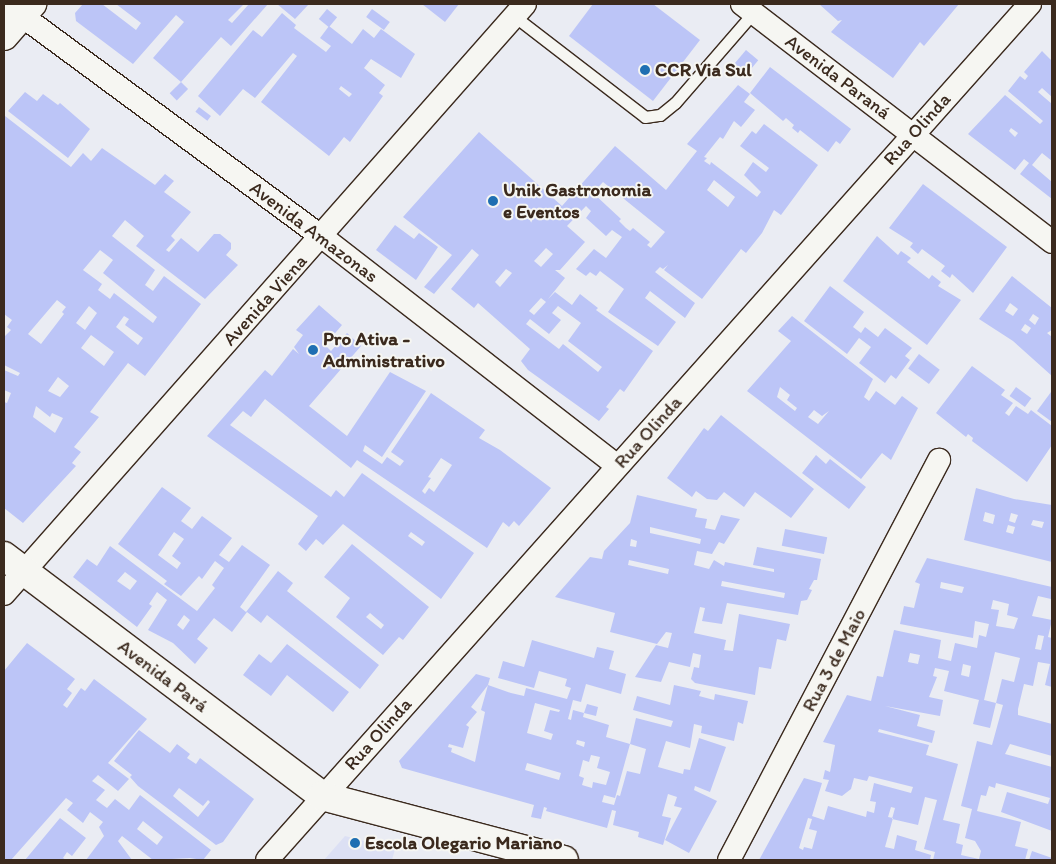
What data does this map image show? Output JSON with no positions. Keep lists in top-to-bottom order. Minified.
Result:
{"streets":{"street":["Avenida Paraná","Rua Olinda","Avenida Amazonas","Avenida Viena","Rua 3 de Maio","Avenida Pará"]},"crossings":[["Avenida Paraná","Rua Olinda"],["Rua Olinda","Avenida Amazonas"],["Rua Olinda","Avenida Pará"],["Avenida Amazonas","Avenida Viena"],["Avenida Viena","Avenida Pará"]],"places":["CCR Via Sul","Unik Gastronomia e Eventos","Pro Ativa - Administrativo","Escola Olegario Mariano"]}
